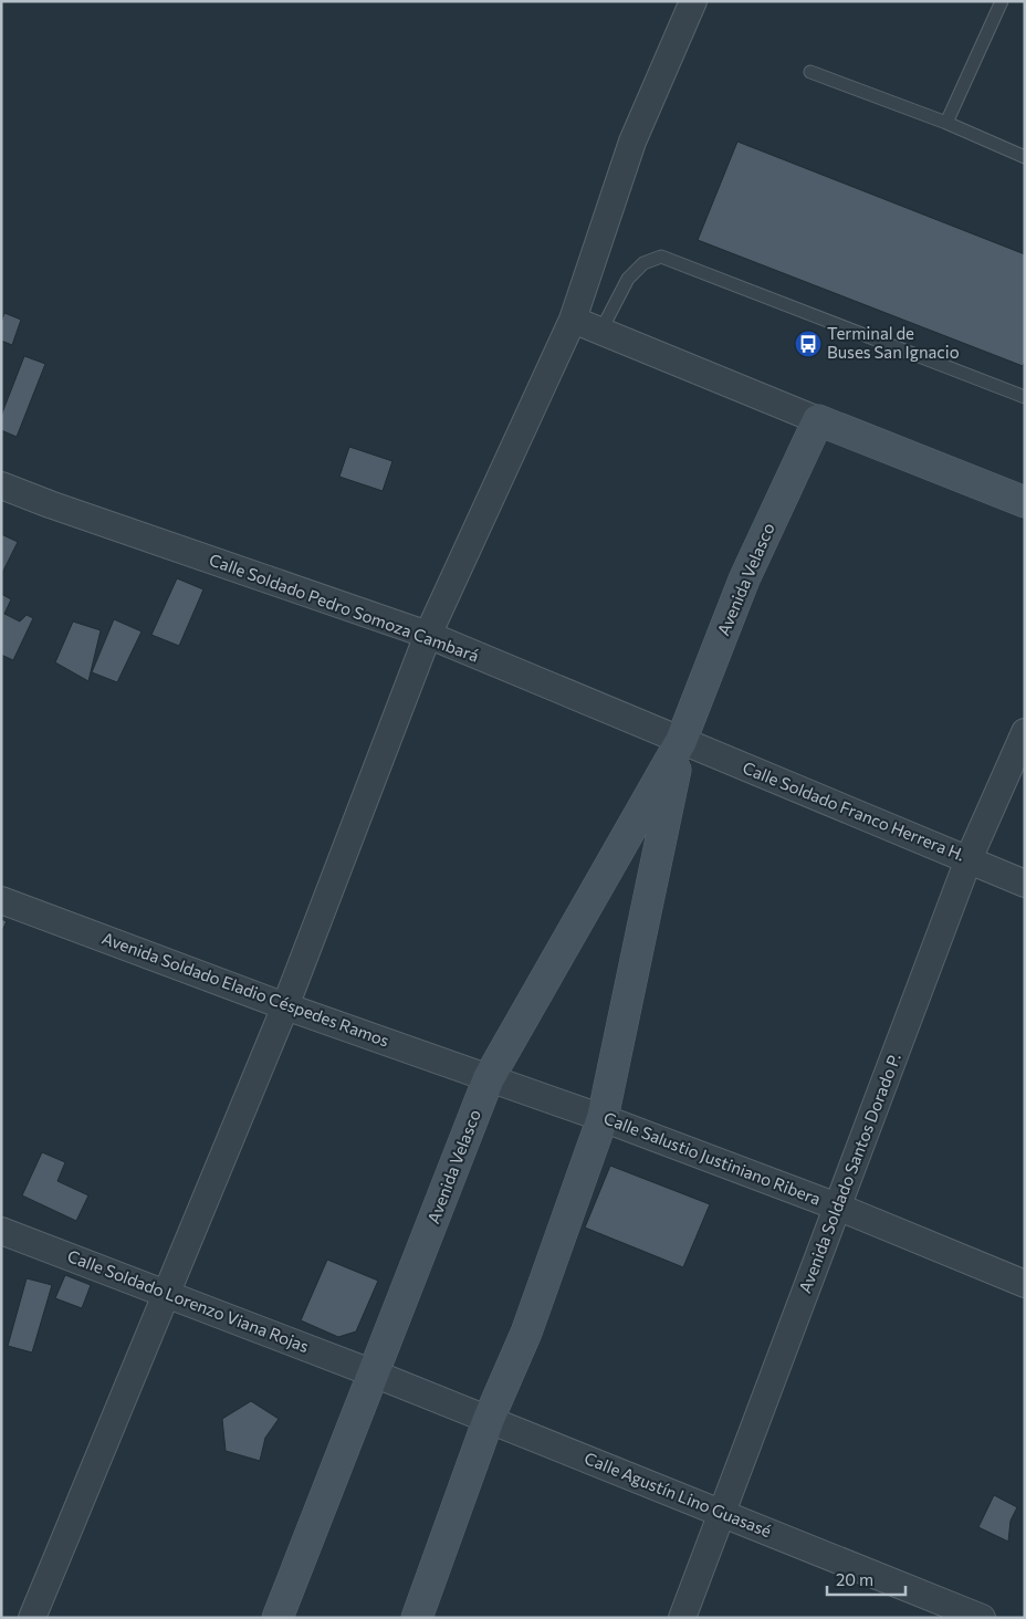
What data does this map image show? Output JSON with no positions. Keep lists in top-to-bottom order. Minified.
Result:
{"streets":{"street":["Avenida Velasco","Calle Soldado Pedro Somoza Cambará","Calle Soldado Franco Herrera H.","Avenida Soldado Eladio Céspedes Ramos","Calle Salustio Justiniano Ribera","Avenida Soldado Santos Dorado P.","Calle Soldado Lorenzo Viana Rojas","Calle Agustín Lino Guasasé"]},"crossings":[["Avenida Velasco","Calle Soldado Pedro Somoza Cambará"],["Avenida Velasco","Calle Soldado Franco Herrera H."],["Avenida Velasco","Avenida Soldado Eladio Céspedes Ramos"],["Avenida Velasco","Calle Salustio Justiniano Ribera"],["Avenida Velasco","Calle Soldado Lorenzo Viana Rojas"],["Avenida Velasco","Calle Agustín Lino Guasasé"],["Calle Soldado Pedro Somoza Cambará","Calle Soldado Franco Herrera H."],["Calle Soldado Franco Herrera H.","Avenida Soldado Santos Dorado P."],["Avenida Soldado Eladio Céspedes Ramos","Calle Salustio Justiniano Ribera"],["Calle Salustio Justiniano Ribera","Avenida Soldado Santos Dorado P."],["Avenida Soldado Santos Dorado P.","Calle Agustín Lino Guasasé"],["Calle Soldado Lorenzo Viana Rojas","Calle Agustín Lino Guasasé"]],"places":{"bus stop":["Terminal de Buses San Ignacio"]},"scale_bar":"20 m"}
